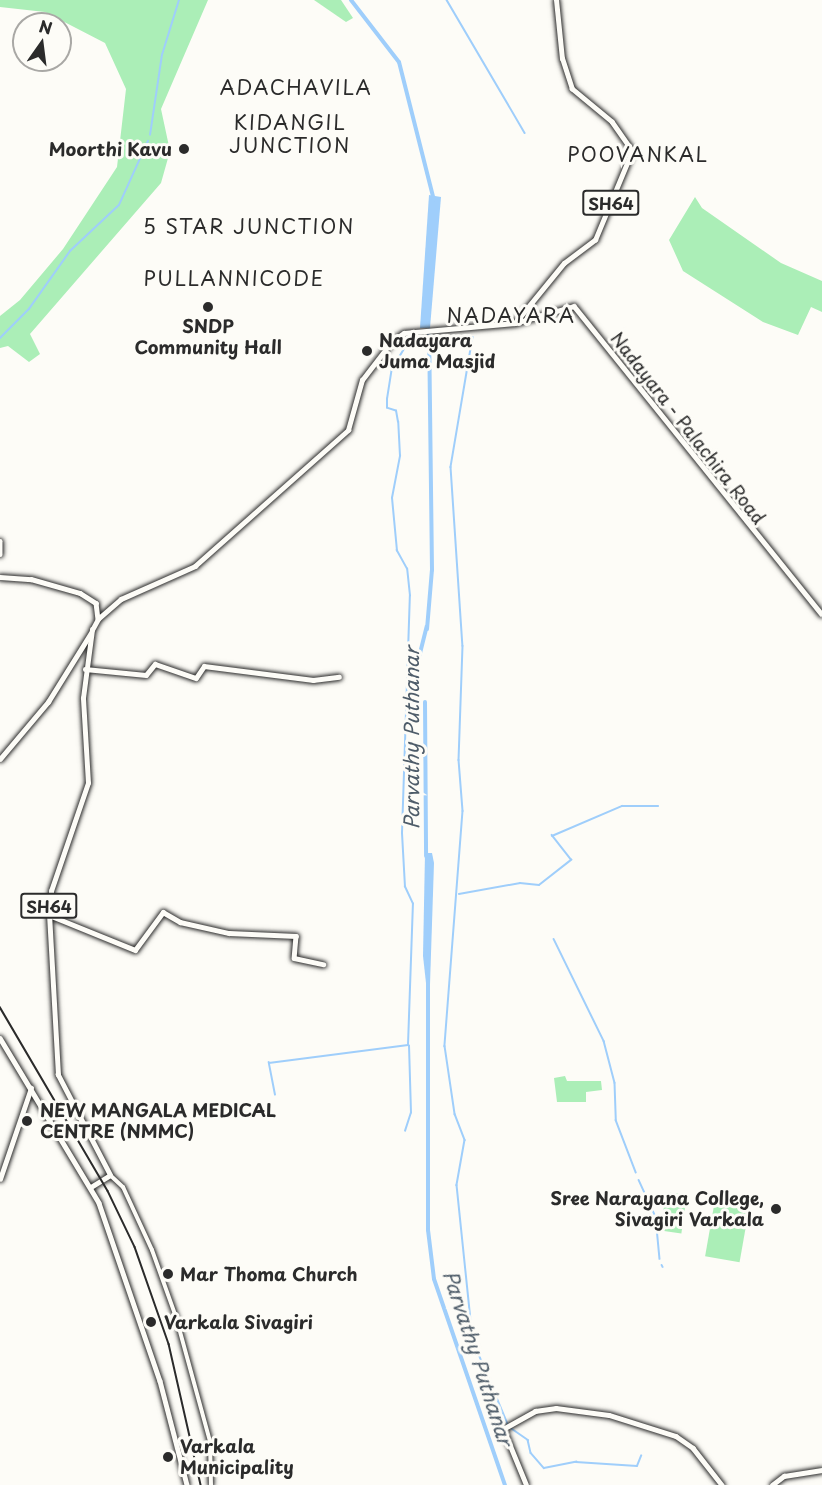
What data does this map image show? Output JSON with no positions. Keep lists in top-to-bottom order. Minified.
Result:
{"streets":{"main road":["SH64","Nadayara - Palachira Road"]},"crossings":[["SH64","Nadayara - Palachira Road"]],"districts":["ADACHAVILA","KIDANGIL JUNCTION","POOVANKAL","5 STAR JUNCTION","PULLANNICODE","NADAYARA"],"water":["Parvathy Puthanar"],"places":["Moorthi Kavu","SNDP Community Hall","Nadayara Juma Masjid","NEW MANGALA MEDICAL CENTRE (NMMC)","Sree Narayana College, Sivagiri Varkala","Mar Thoma Church","Varkala Sivagiri","Varkala Municipality"],"north":"top"}
